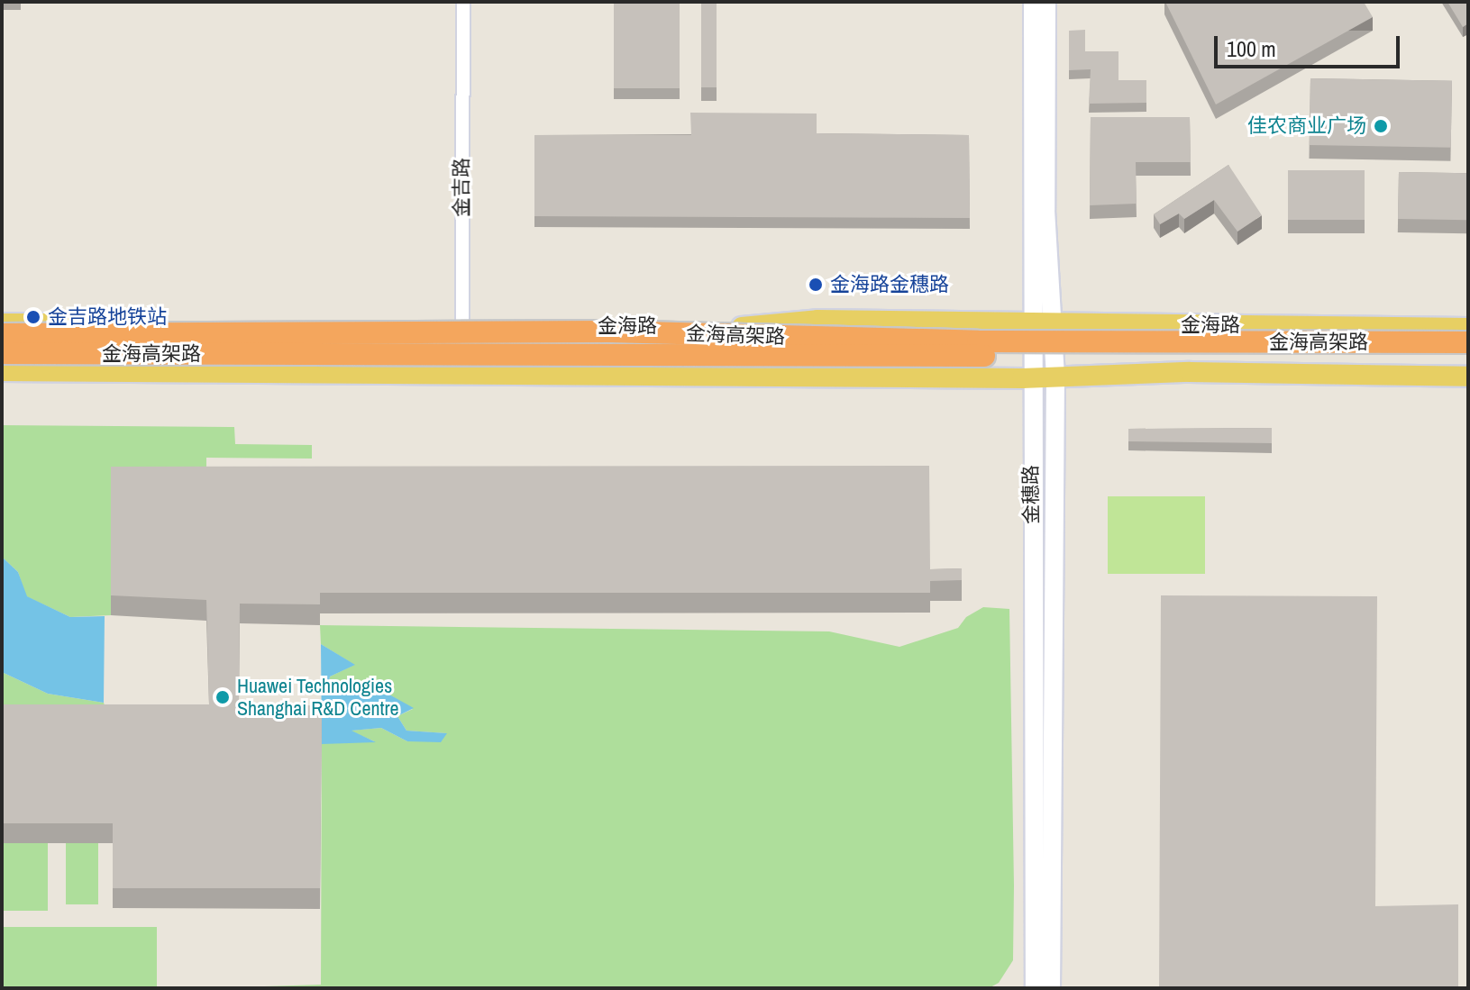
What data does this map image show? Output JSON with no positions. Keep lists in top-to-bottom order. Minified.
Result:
{"streets":{"highway":["金海高架路"],"main road":["金海路"],"street":["金吉路","金穗路"]},"crossings":[["金吉路","金海路"],["金海路","金穗路"]],"places":["佳农商业广场","金海路金穗路","金吉路地铁站","Huawei Technologies Shanghai R&D Centre"],"scale_bar":"100 m"}
